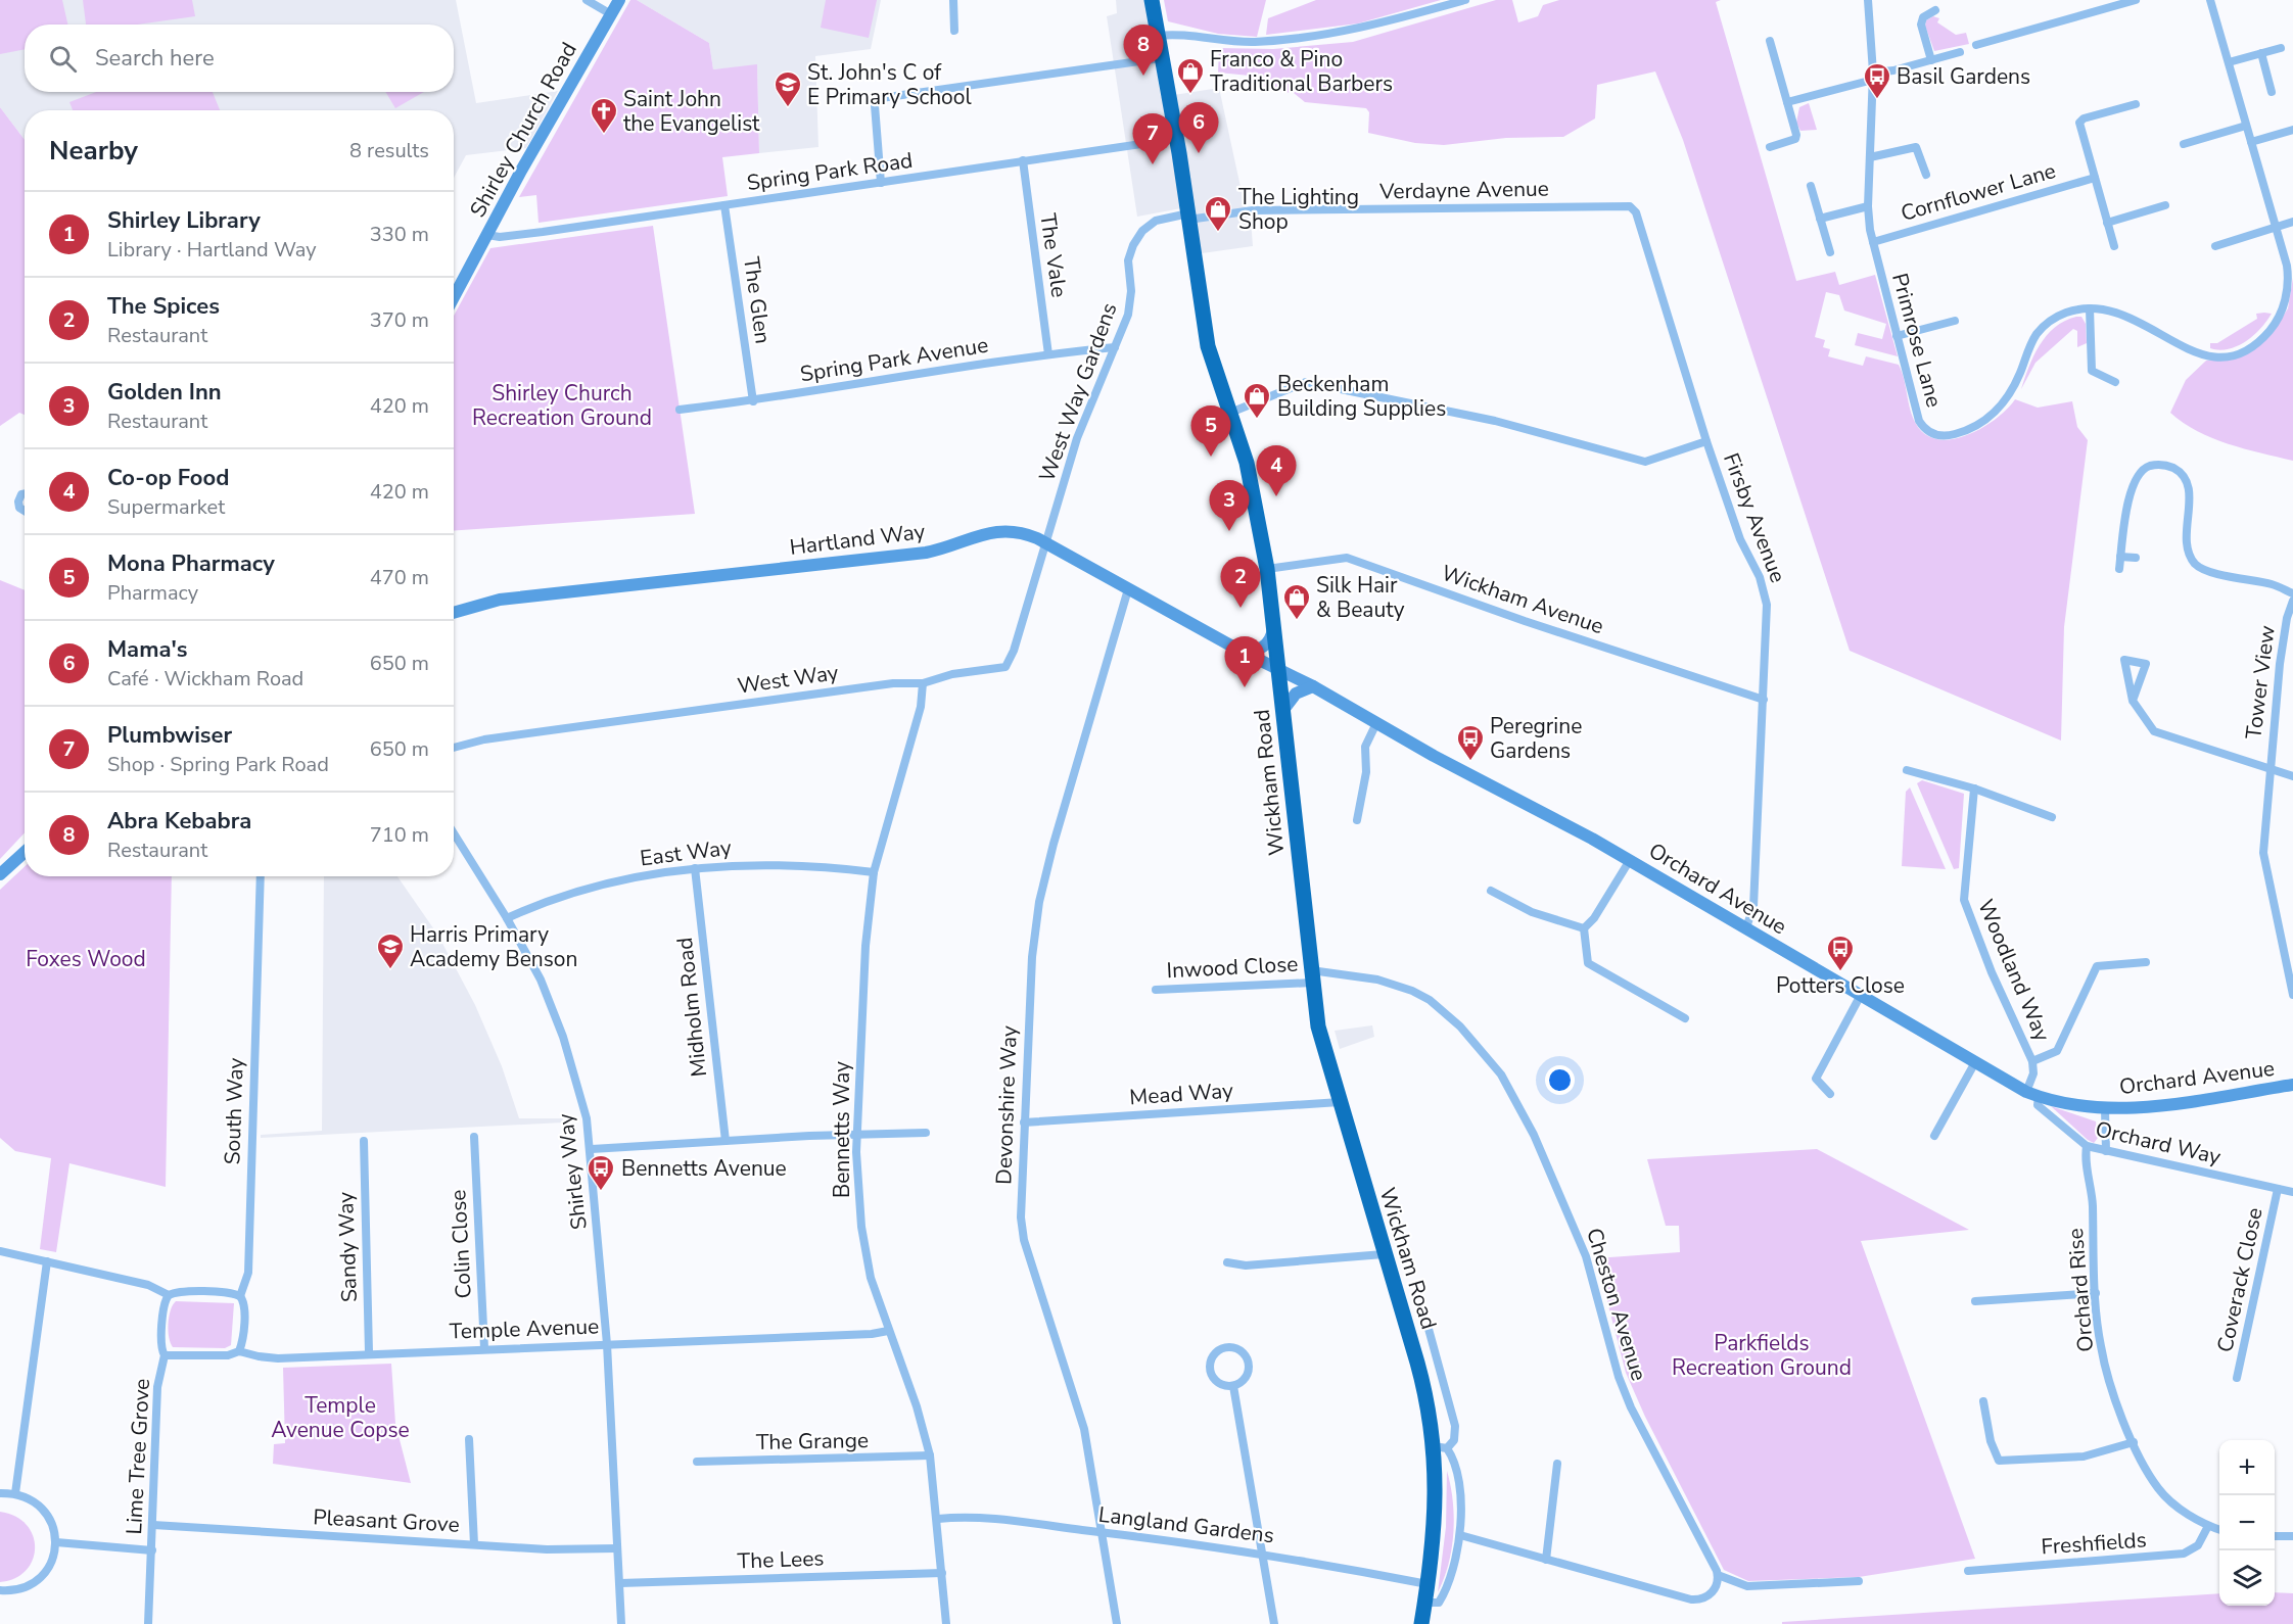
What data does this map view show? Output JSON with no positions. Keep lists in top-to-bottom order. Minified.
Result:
{"streets":{"highway":["Wickham Road"],"street":["Shirley Church Road","Spring Park Road","Verdayne Avenue","Cornflower Lane","The Vale","The Glen","Primrose Lane","Spring Park Avenue","West Way Gardens","Firsby Avenue","Hartland Way","Wickham Avenue","West Way","Tower View","East Way","Orchard Avenue","Inwood Close","Woodland Way","Midholm Road","Mead Way","Devonshire Way","South Way","Bennetts Way","Orchard Way","Shirley Way","Colin Close","Sandy Way","Coverack Close","Orchard Rise","Cheston Avenue","Temple Avenue","The Grange","Lime Tree Grove","Pleasant Grove","Langland Gardens","Freshfields","The Lees"]},"crossings":[["Shirley Church Road","Spring Park Road"],["Spring Park Road","The Vale"],["Spring Park Road","The Glen"],["Spring Park Road","Wickham Road"],["Verdayne Avenue","West Way Gardens"],["Verdayne Avenue","Firsby Avenue"],["Verdayne Avenue","Wickham Road"],["Cornflower Lane","Primrose Lane"],["The Vale","Spring Park Avenue"],["The Glen","Spring Park Avenue"],["Spring Park Avenue","West Way Gardens"],["West Way Gardens","Hartland Way"],["West Way Gardens","West Way"],["West Way Gardens","Wickham Road"],["Firsby Avenue","Wickham Avenue"],["Firsby Avenue","Orchard Avenue"],["Hartland Way","West Way"],["Hartland Way","Wickham Road"],["Hartland Way","Orchard Avenue"],["Hartland Way","Devonshire Way"],["Wickham Avenue","Wickham Road"],["West Way","Bennetts Way"],["Wickham Road","Orchard Avenue"],["Wickham Road","Inwood Close"],["Wickham Road","Mead Way"],["Wickham Road","Cheston Avenue"],["Wickham Road","Langland Gardens"],["East Way","Midholm Road"],["East Way","Bennetts Way"],["East Way","Shirley Way"],["Orchard Avenue","Woodland Way"],["Orchard Avenue","Orchard Way"],["Inwood Close","Cheston Avenue"],["Woodland Way","Orchard Way"],["Mead Way","Devonshire Way"],["Devonshire Way","Langland Gardens"],["South Way","Temple Avenue"],["South Way","Lime Tree Grove"],["Bennetts Way","Temple Avenue"],["Bennetts Way","The Grange"],["Bennetts Way","Langland Gardens"],["Bennetts Way","The Lees"],["Orchard Way","Coverack Close"],["Orchard Way","Orchard Rise"],["Shirley Way","Temple Avenue"],["Shirley Way","Pleasant Grove"],["Shirley Way","The Lees"],["Colin Close","Temple Avenue"],["Sandy Way","Temple Avenue"],["Orchard Rise","Freshfields"],["Temple Avenue","Lime Tree Grove"],["Lime Tree Grove","Pleasant Grove"]],"parks":["Shirley Church Recreation Ground","Foxes Wood","Parkfields Recreation Ground","Temple Avenue Copse"],"places":{"shop":["Franco & Pino Traditional Barbers","The Lighting Shop","Beckenham Building Supplies","Silk Hair & Beauty"],"bus stop":["Basil Gardens","Peregrine Gardens","Potters Close","Bennetts Avenue"],"school or university":["St. John's C of E Primary School","Harris Primary Academy Benson"],"church":["Saint John the Evangelist"]},"page":{"pins":["8","6","7","5","4","3","2","1"],"search":"Search here","heading":["Nearby","8 results"],"list":[{"mark":"1","name":"Shirley Library","note":"Library · Hartland Way","value":"330 m"},{"mark":"2","name":"The Spices","note":"Restaurant","value":"370 m"},{"mark":"3","name":"Golden Inn","note":"Restaurant","value":"420 m"},{"mark":"4","name":"Co-op Food","note":"Supermarket","value":"420 m"},{"mark":"5","name":"Mona Pharmacy","note":"Pharmacy","value":"470 m"},{"mark":"6","name":"Mama's","note":"Café · Wickham Road","value":"650 m"},{"mark":"7","name":"Plumbwiser","note":"Shop · Spring Park Road","value":"650 m"},{"mark":"8","name":"Abra Kebabra","note":"Restaurant","value":"710 m"}],"map_buttons":["+","−"]}}
